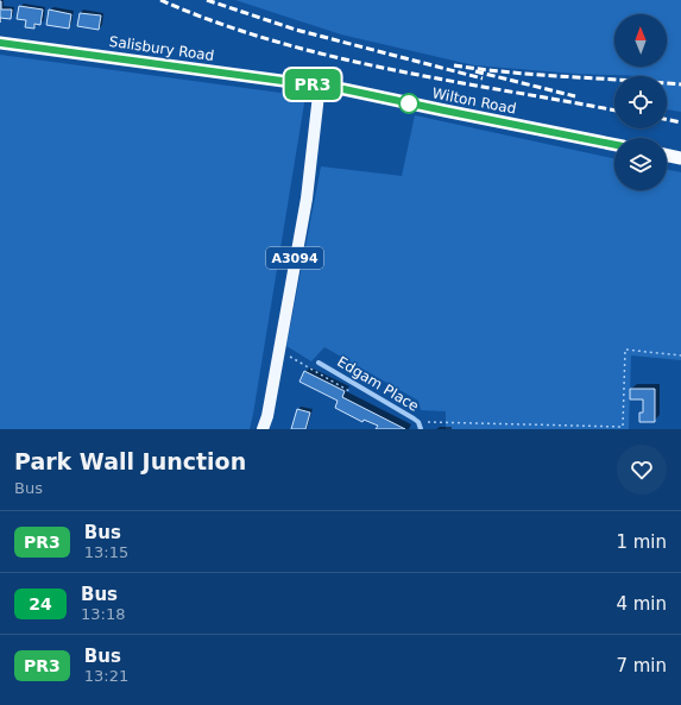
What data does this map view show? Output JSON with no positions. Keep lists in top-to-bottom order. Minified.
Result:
{"streets":{"highway":["Salisbury Road","Wilton Road"],"main road":["A3094"],"street":["Edgam Place"]},"crossings":[["Salisbury Road","Wilton Road"],["Salisbury Road","A3094"],["Wilton Road","A3094"]],"lines":["bus line PR3"],"north":"top","page":{"on_map":"PR3","heading":["Park Wall Junction","Bus"],"list":[{"mark":"PR3","name":"Bus","note":"13:15","value":"1 min"},{"mark":"24","name":"Bus","note":"13:18","value":"4 min"},{"mark":"PR3","name":"Bus","note":"13:21","value":"7 min"}]}}
